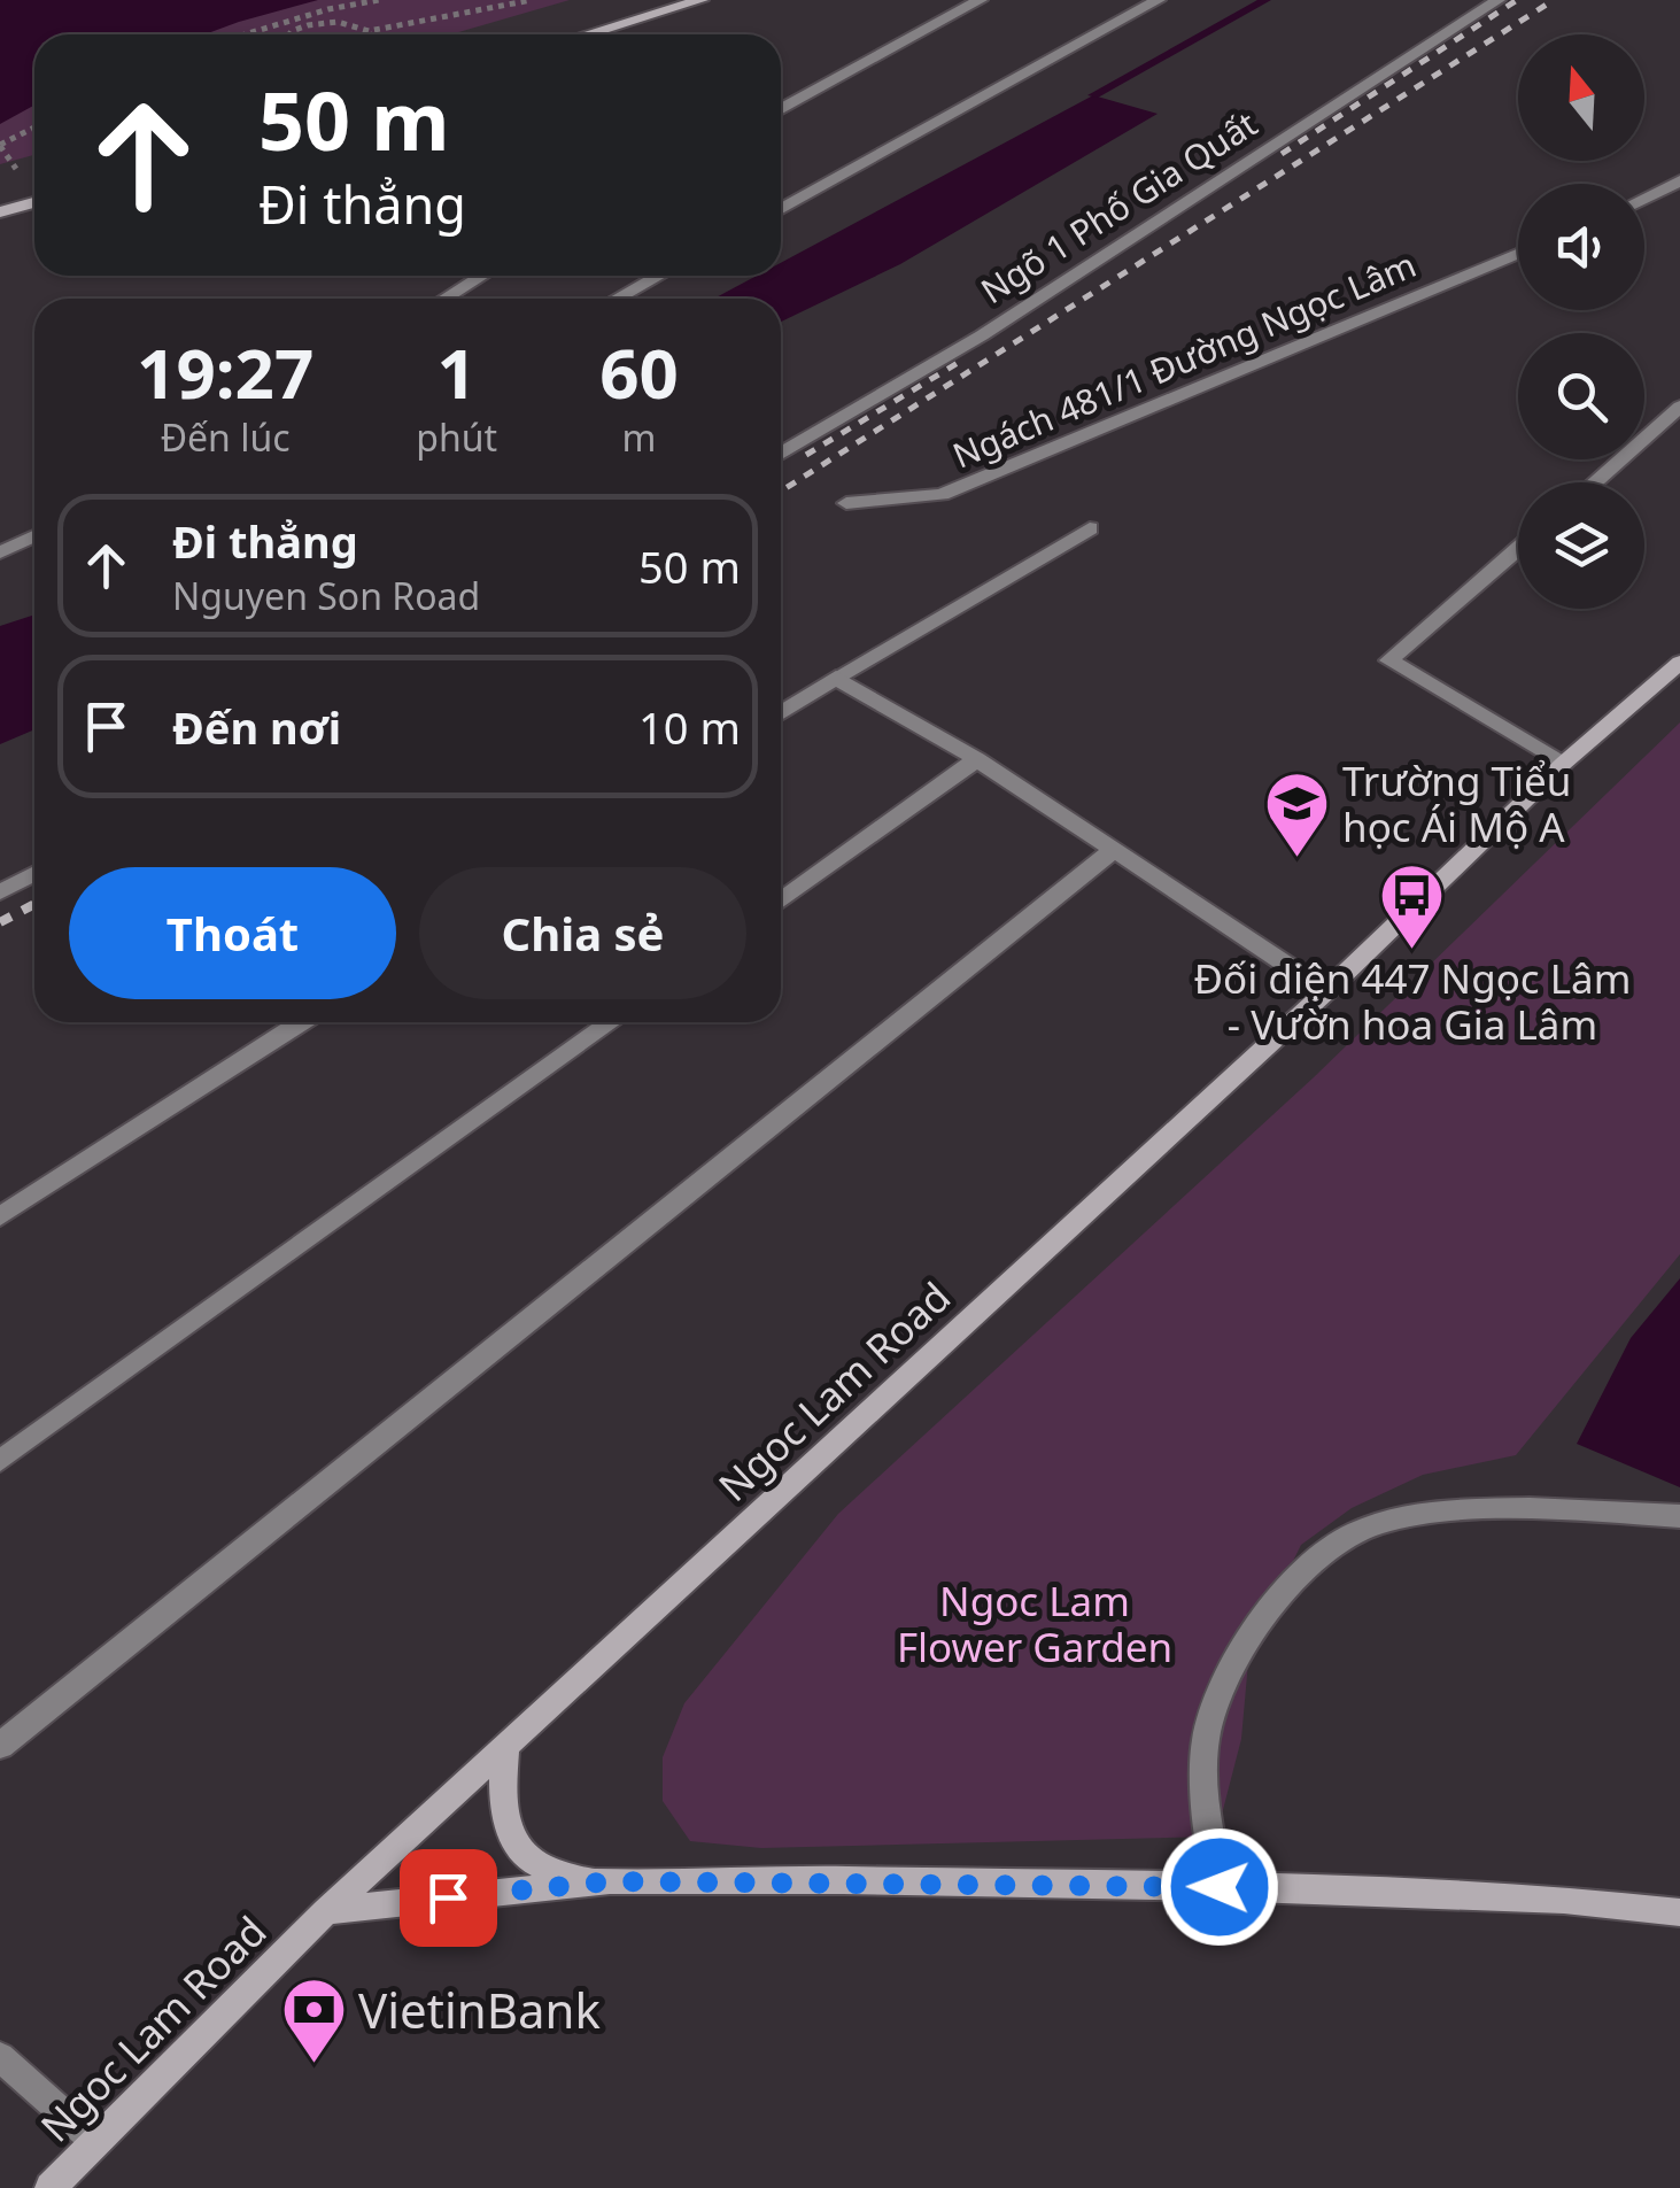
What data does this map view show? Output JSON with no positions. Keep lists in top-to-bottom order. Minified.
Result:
{"streets":{"main road":["Ngoc Lam Road"],"street":["Ngõ 1 Phố Gia Quất","Ngách 481/1 Đường Ngọc Lâm"]},"parks":["Ngoc Lam Flower Garden"],"places":{"school or university":["Trường Tiểu học Ái Mộ A"],"bus stop":["Đối diện 447 Ngọc Lâm - Vườn hoa Gia Lâm"],"bank":["VietinBank"]},"north":"top","page":{"turn":["50 m","Đi thẳng"],"eta":["19:27","Đến lúc","1","phút","60","m"],"list":[{"name":"Đi thẳng","note":"Nguyen Son Road","value":"50 m"},{"name":"Đến nơi","value":"10 m"}],"buttons":["Thoát","Chia sẻ"]}}
